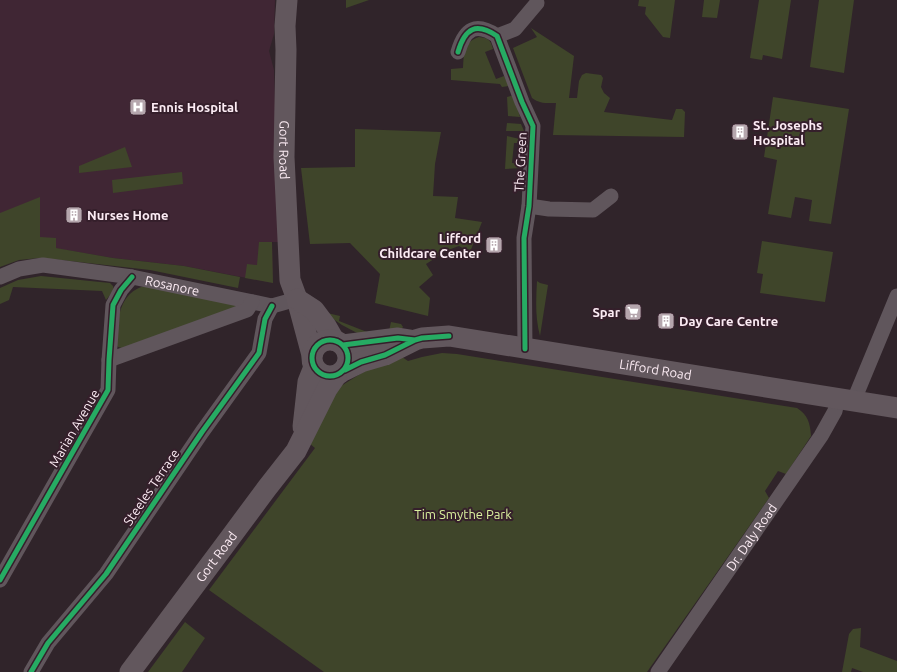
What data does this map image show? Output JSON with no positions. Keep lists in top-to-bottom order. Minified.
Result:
{"streets":{"main road":["Gort Road","Lifford Road"],"street":["The Green","Rosanore","Marian Avenue","Steeles Terrace","Dr. Daly Road"]},"crossings":[["Gort Road","Rosanore"],["Gort Road","Lifford Road"],["The Green","Lifford Road"],["Rosanore","Marian Avenue"],["Rosanore","Steeles Terrace"],["Lifford Road","Dr. Daly Road"]],"parks":["Tim Smythe Park"],"places":{"hospital":["Ennis Hospital"],"building":["St. Josephs Hospital","Nurses Home","Lifford Childcare Center","Day Care Centre"],"supermarket":["Spar"]}}
